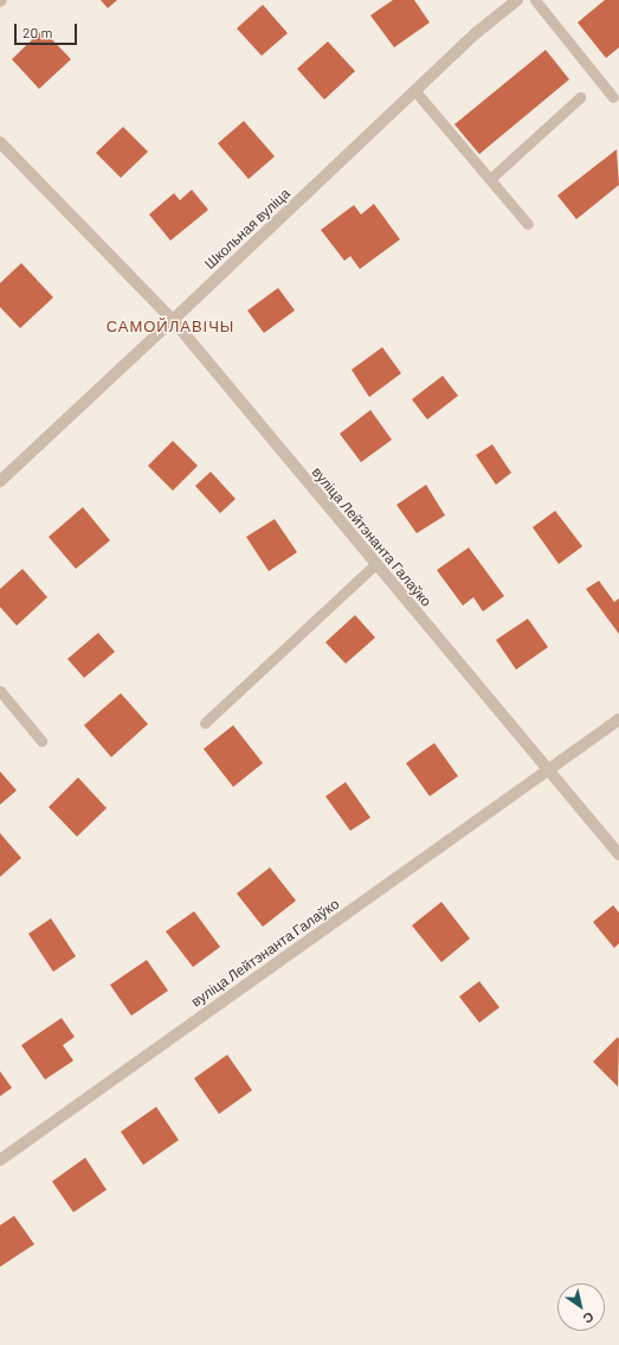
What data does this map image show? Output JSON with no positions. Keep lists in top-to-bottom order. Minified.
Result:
{"streets":{"street":["Школьная вуліца","вуліца Лейтэнанта Галаўко"]},"crossings":[["Школьная вуліца","вуліца Лейтэнанта Галаўко"]],"districts":["САМОЙЛАВІЧЫ"],"scale_bar":"20 m","north":"bottom right"}
